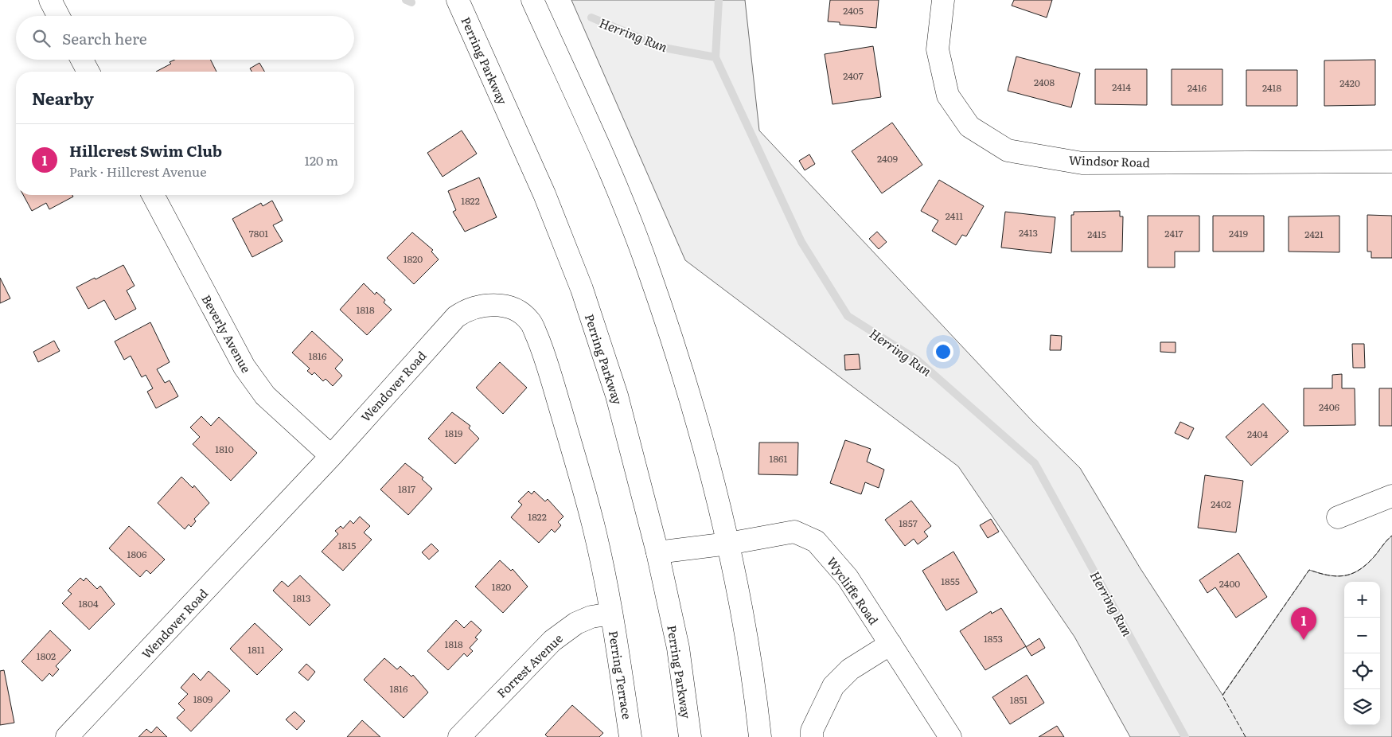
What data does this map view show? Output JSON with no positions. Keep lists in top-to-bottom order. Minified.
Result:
{"streets":{"street":["Perring Parkway","Windsor Road","Beverly Avenue","Wendover Road","Wycliffe Road","Forrest Avenue","Perring Terrace"]},"crossings":[["Perring Parkway","Wycliffe Road"],["Beverly Avenue","Wendover Road"],["Wendover Road","Forrest Avenue"],["Wendover Road","Perring Terrace"],["Forrest Avenue","Perring Terrace"]],"water":["Herring Run"],"house_numbers":["2405","2407","2408","2420","2414","2416","2418","2409","1822","2411","2413","7801","2417","2419","2415","2421","1820","1818","1816","2406","1819","2404","1810","1861","1817","2402","1822","1857","1815","1806","1855","2400","1820","1813","1804","1853","1818","1811","1802","1816","1809","1851"],"page":{"search":"Search here","heading":"Nearby","list":[{"mark":"1","name":"Hillcrest Swim Club","note":"Park · Hillcrest Avenue","value":"120 m"}],"map_buttons":["+","−"],"pins":"1"}}
